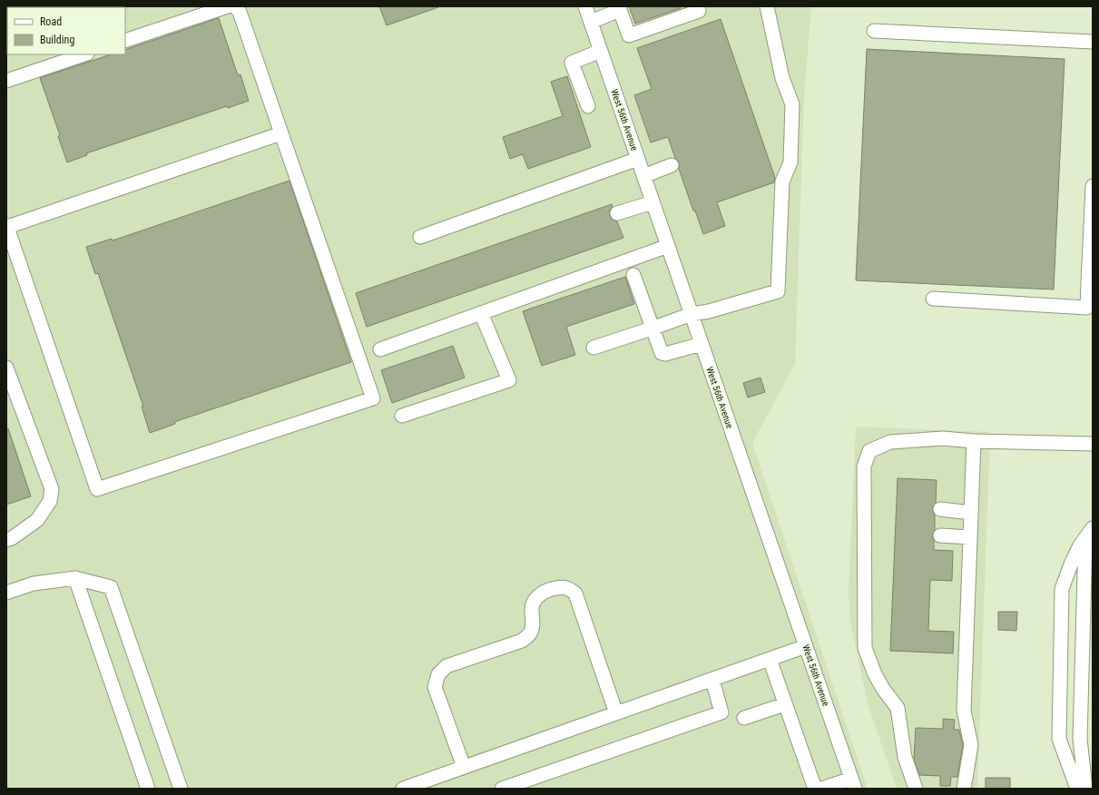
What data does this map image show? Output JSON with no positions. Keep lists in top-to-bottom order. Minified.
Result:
{"streets":{"street":["West 56th Avenue"]},"legend":["Road","Building"]}
